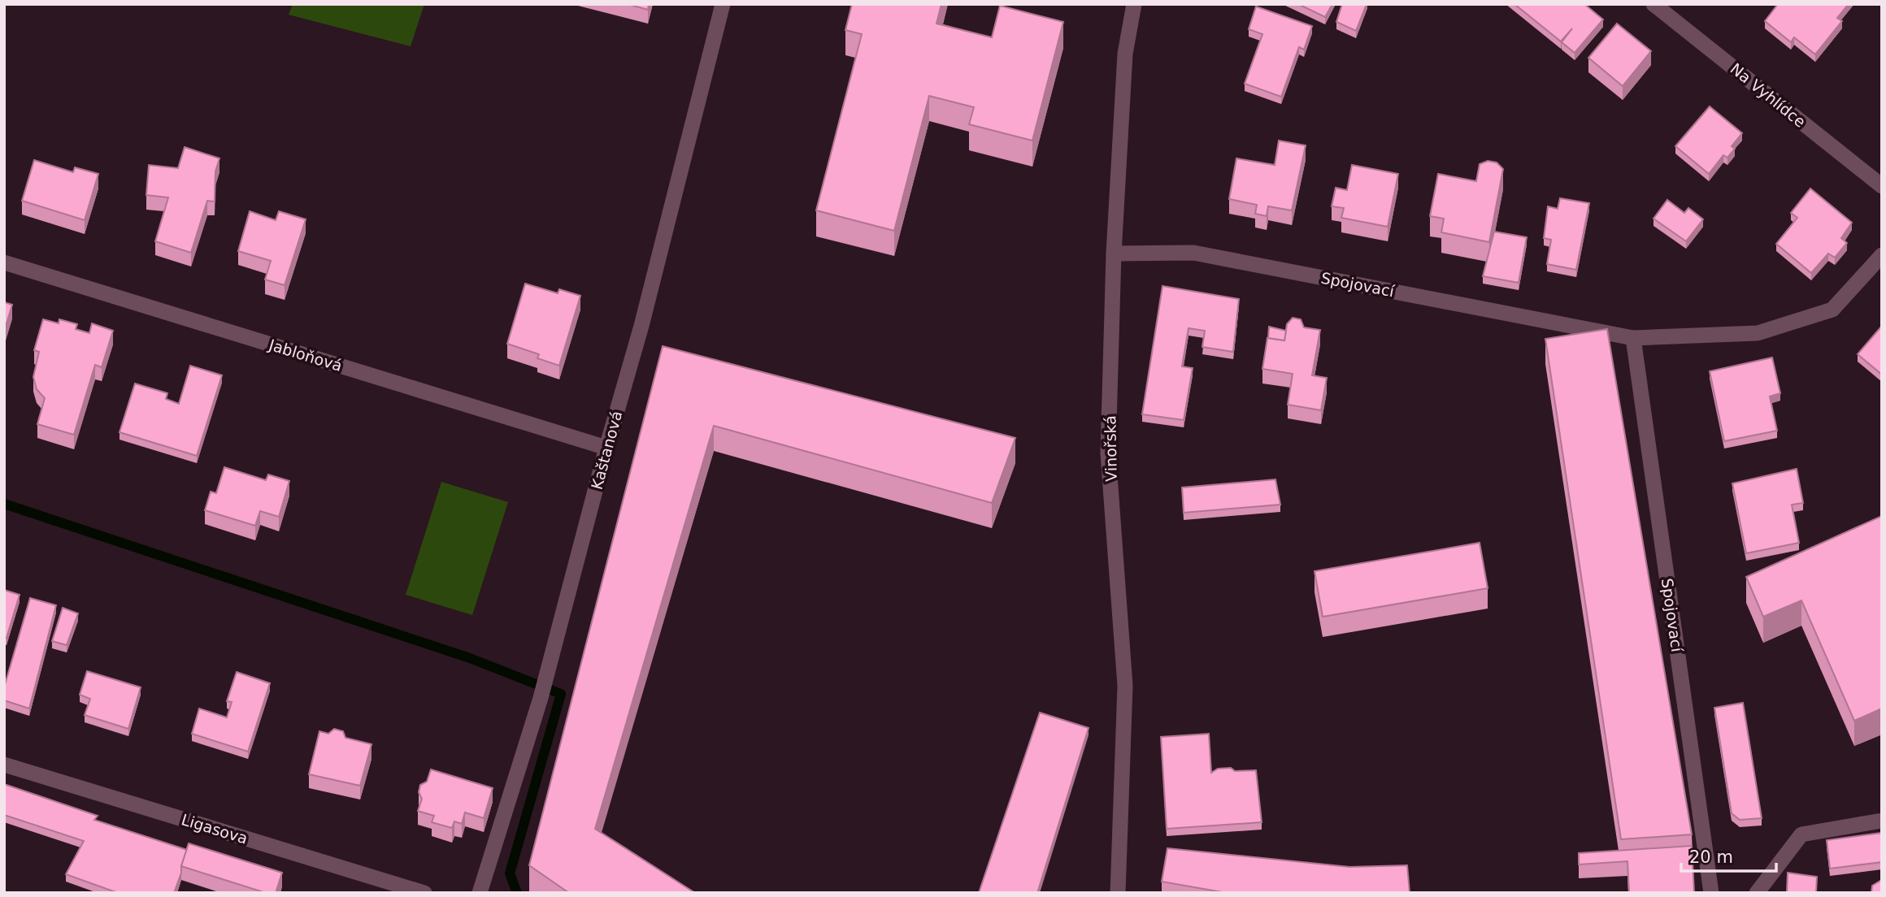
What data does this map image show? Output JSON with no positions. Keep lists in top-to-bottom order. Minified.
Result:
{"streets":{"street":["Na Vyhlídce","Spojovací","Jabloňová","Vinořská","Kaštanová","Ligasova"]},"crossings":[["Spojovací","Vinořská"],["Jabloňová","Kaštanová"]],"scale_bar":"20 m"}
